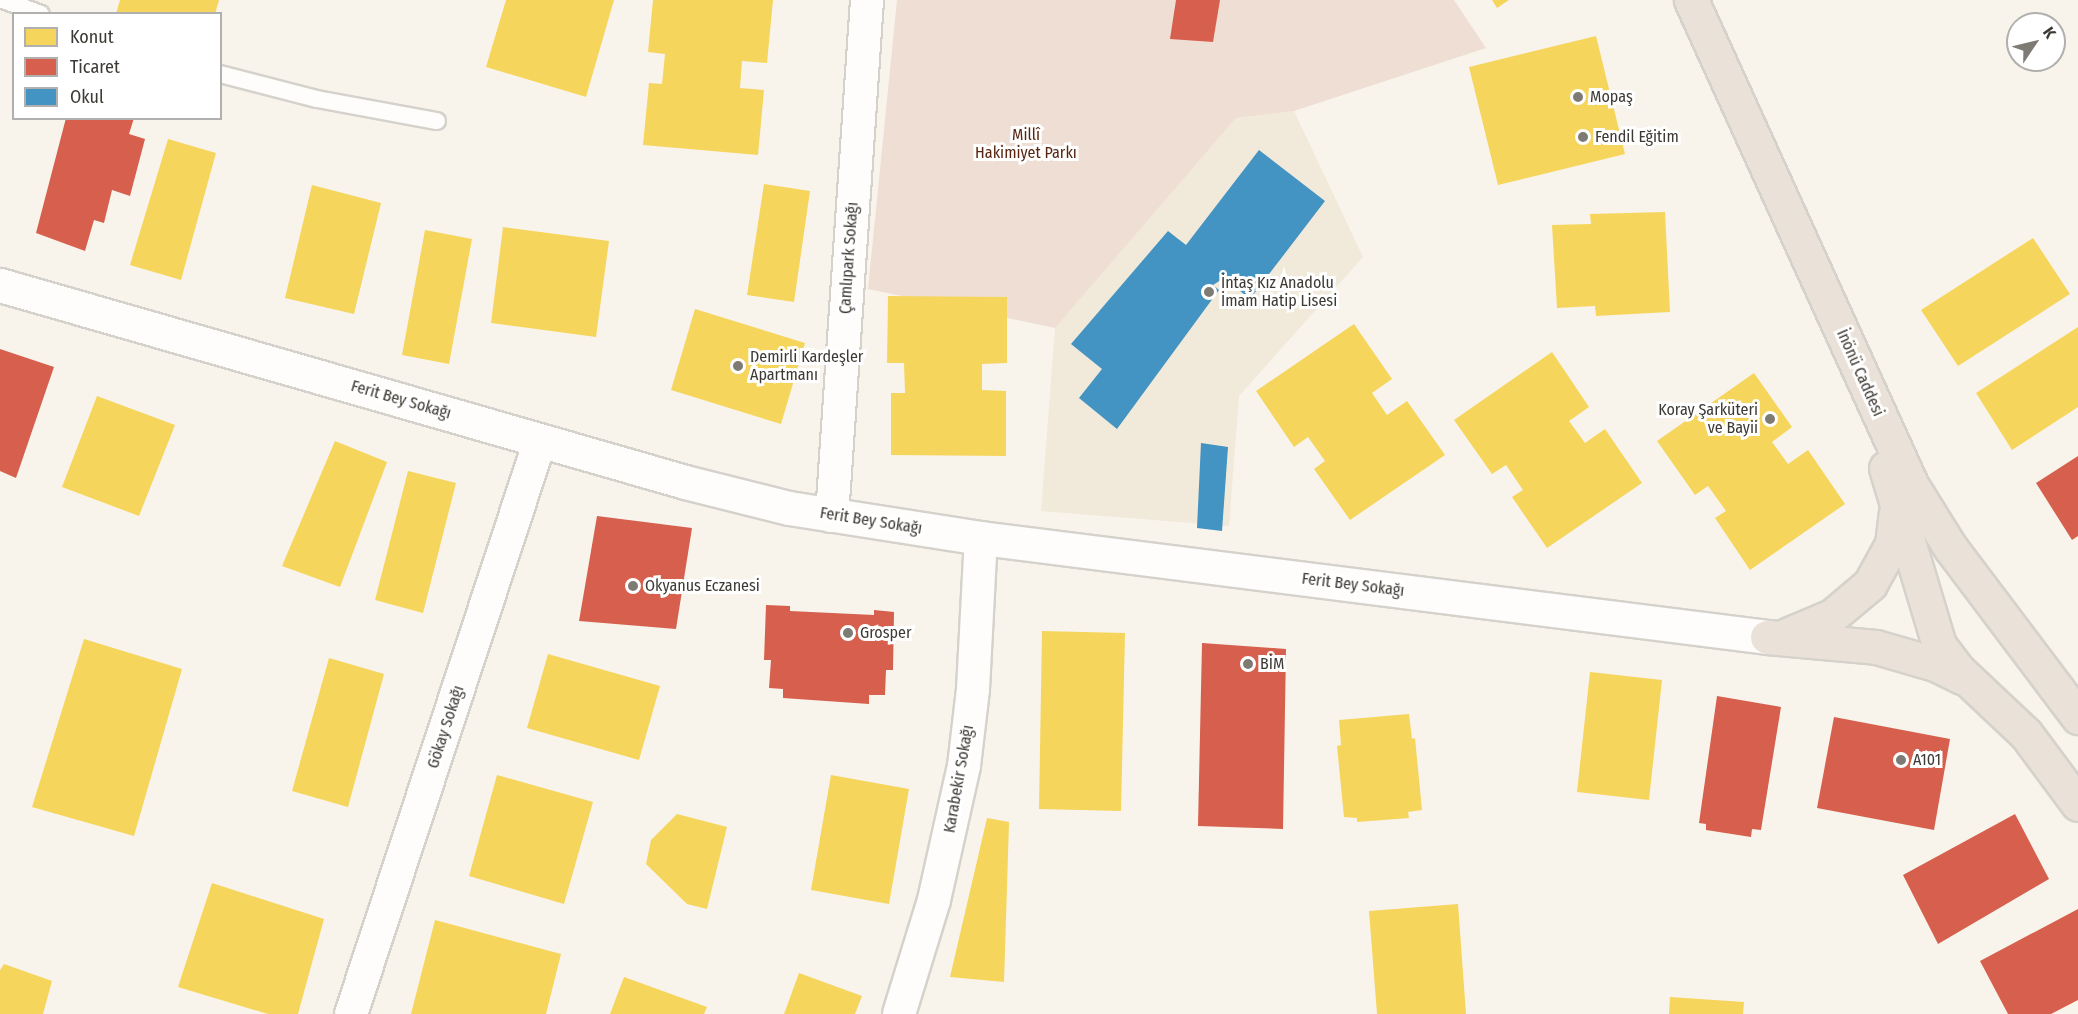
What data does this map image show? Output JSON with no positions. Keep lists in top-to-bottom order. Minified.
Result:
{"streets":{"main road":["İnönü Caddesi"],"street":["Çamlıpark Sokağı","Ferit Bey Sokağı","Gökay Sokağı","Karabekir Sokağı"]},"crossings":[["Çamlıpark Sokağı","Ferit Bey Sokağı"],["Ferit Bey Sokağı","Gökay Sokağı"],["Ferit Bey Sokağı","Karabekir Sokağı"]],"parks":["Millî Hakimiyet Parkı"],"places":["Mopaş","Fendil Eğitim","İntaş Kız Anadolu İmam Hatip Lisesi","Demirli Kardeşler Apartmanı","Koray Şarküteri ve Bayii","Okyanus Eczanesi","Grosper","BİM","A101"],"legend":["Konut","Ticaret","Okul"],"north":"top right"}
